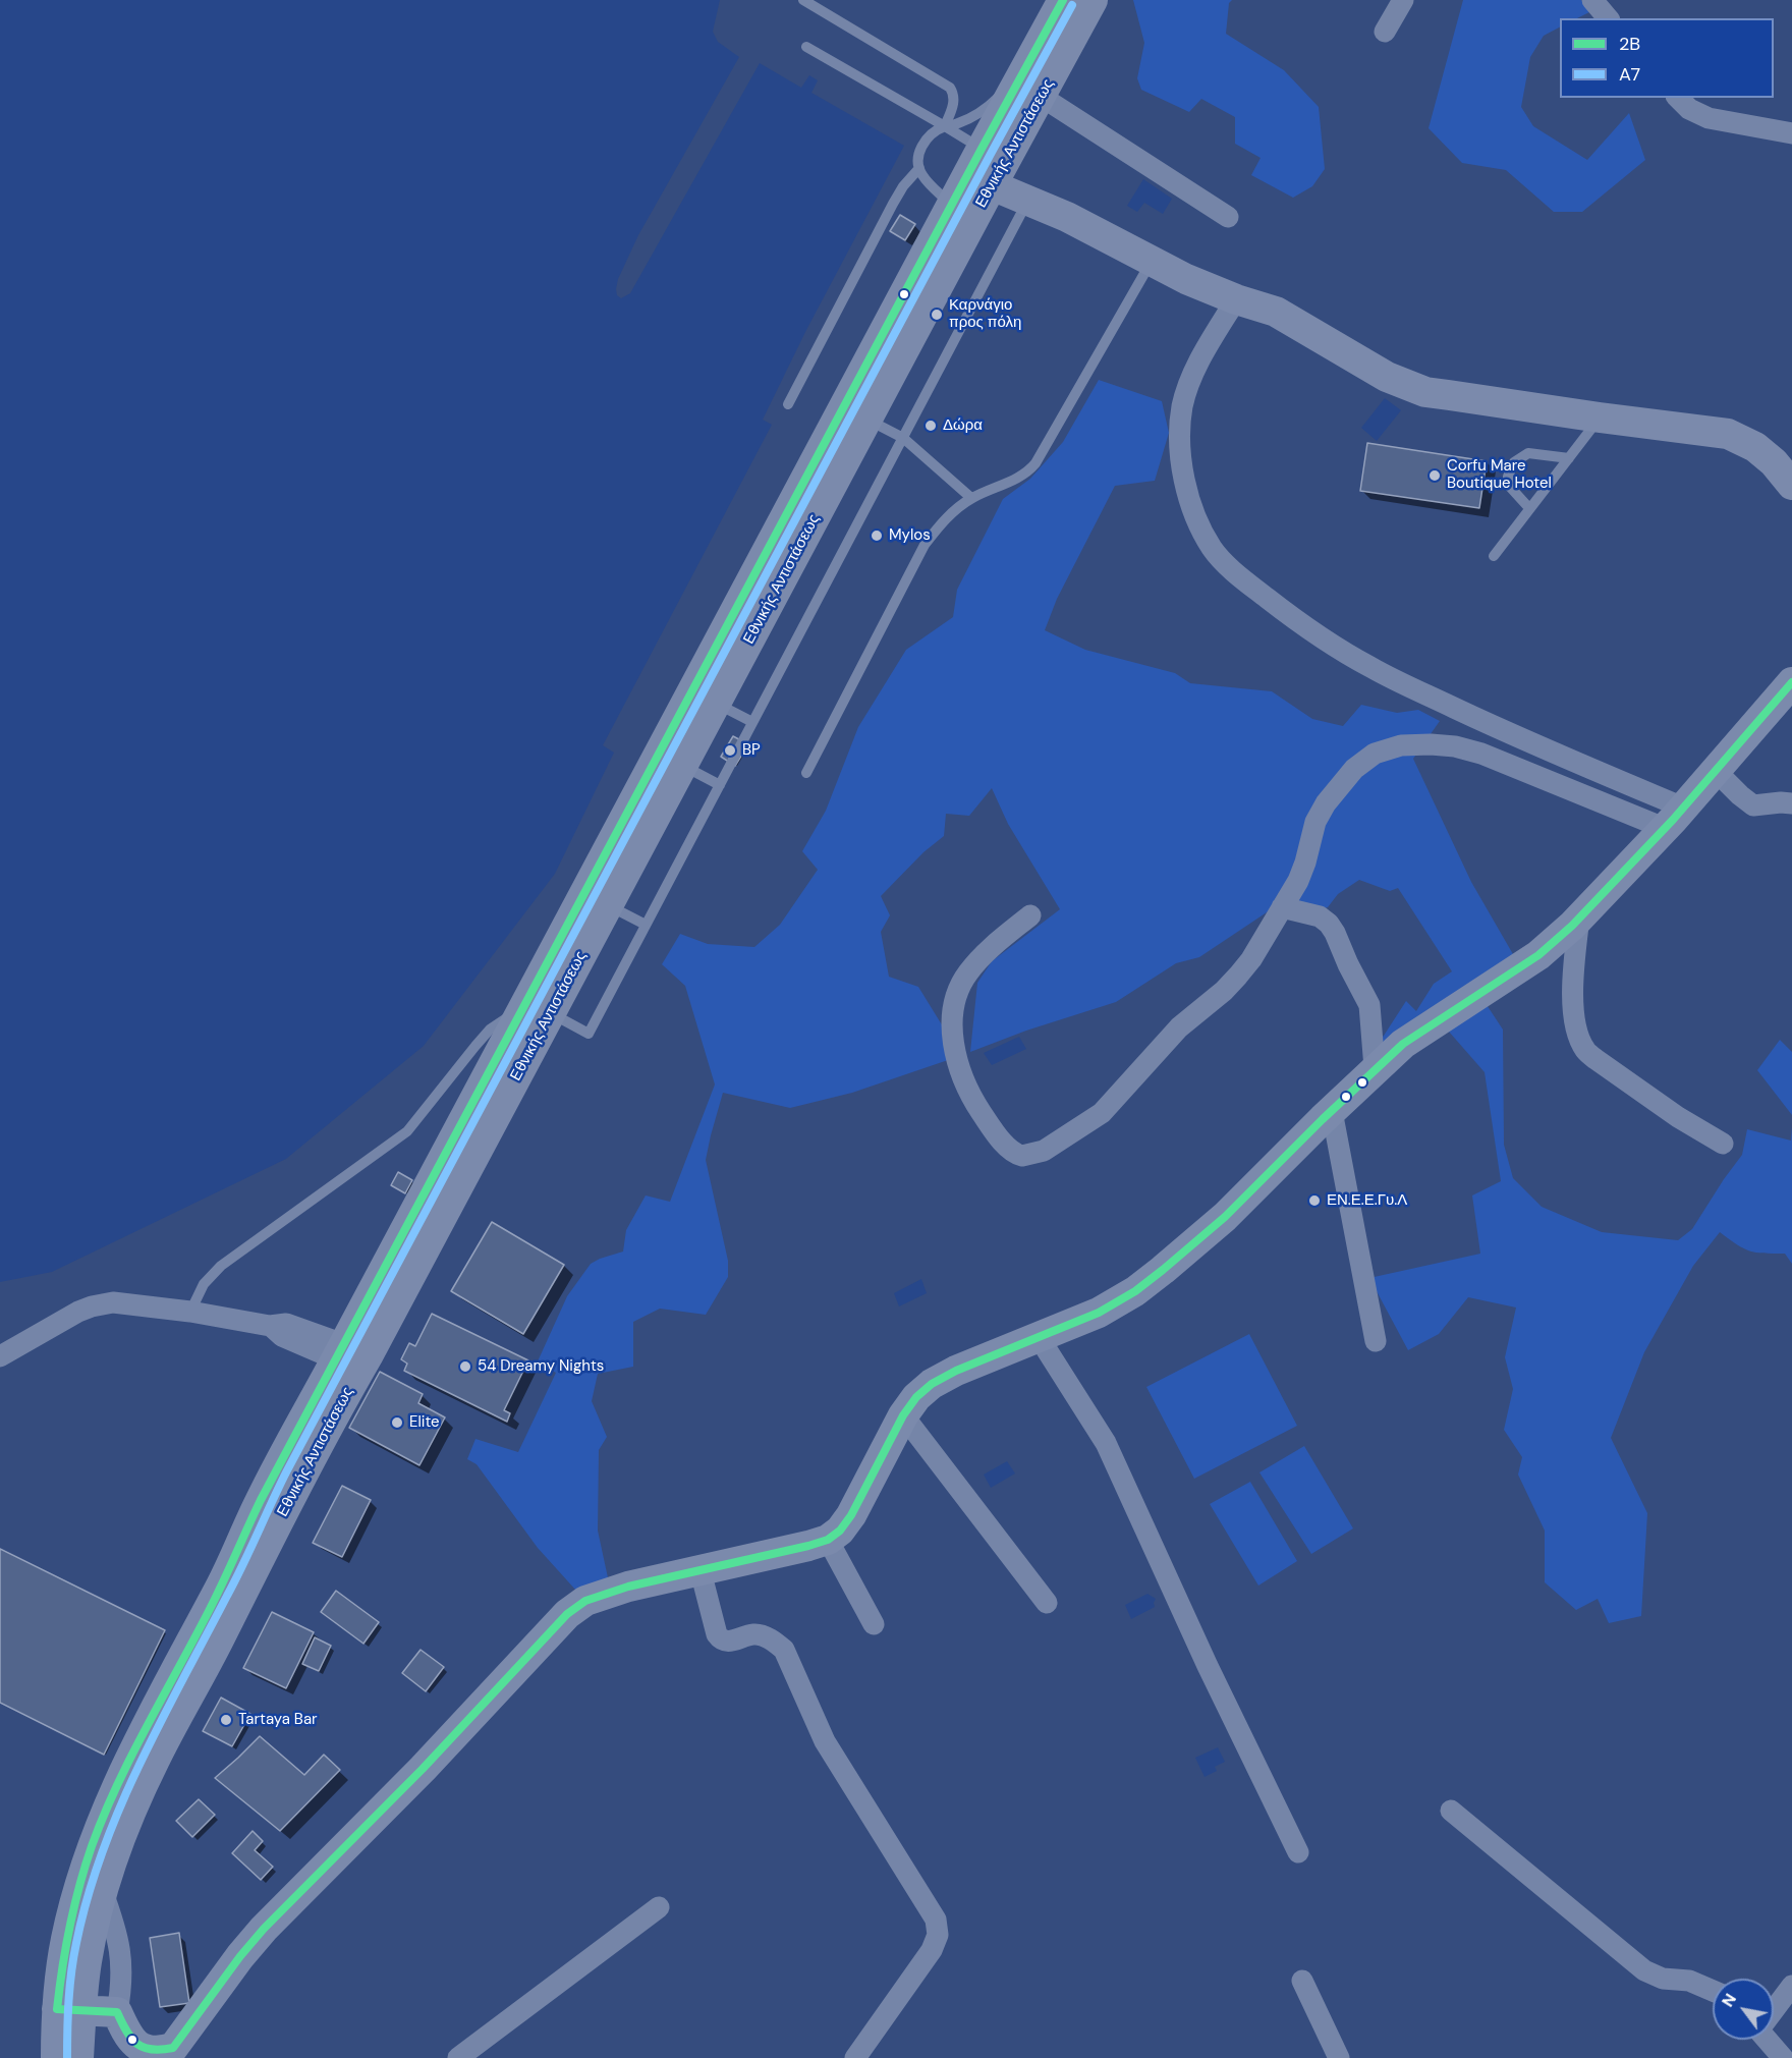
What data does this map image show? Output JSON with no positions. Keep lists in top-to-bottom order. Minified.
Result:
{"streets":{"main road":["Εθνικής Αντιστάσεως"]},"places":["Καρνάγιο προς πόλη","Δώρα","Corfu Mare Boutique Hotel","Mylos","BP","ΕΝ.Ε.Ε.Γυ.Λ","54 Dreamy Nights","Elite","Tartaya Bar"],"lines":["transit line 2B","transit line A7"],"legend":["2B","A7"],"north":"top left"}
